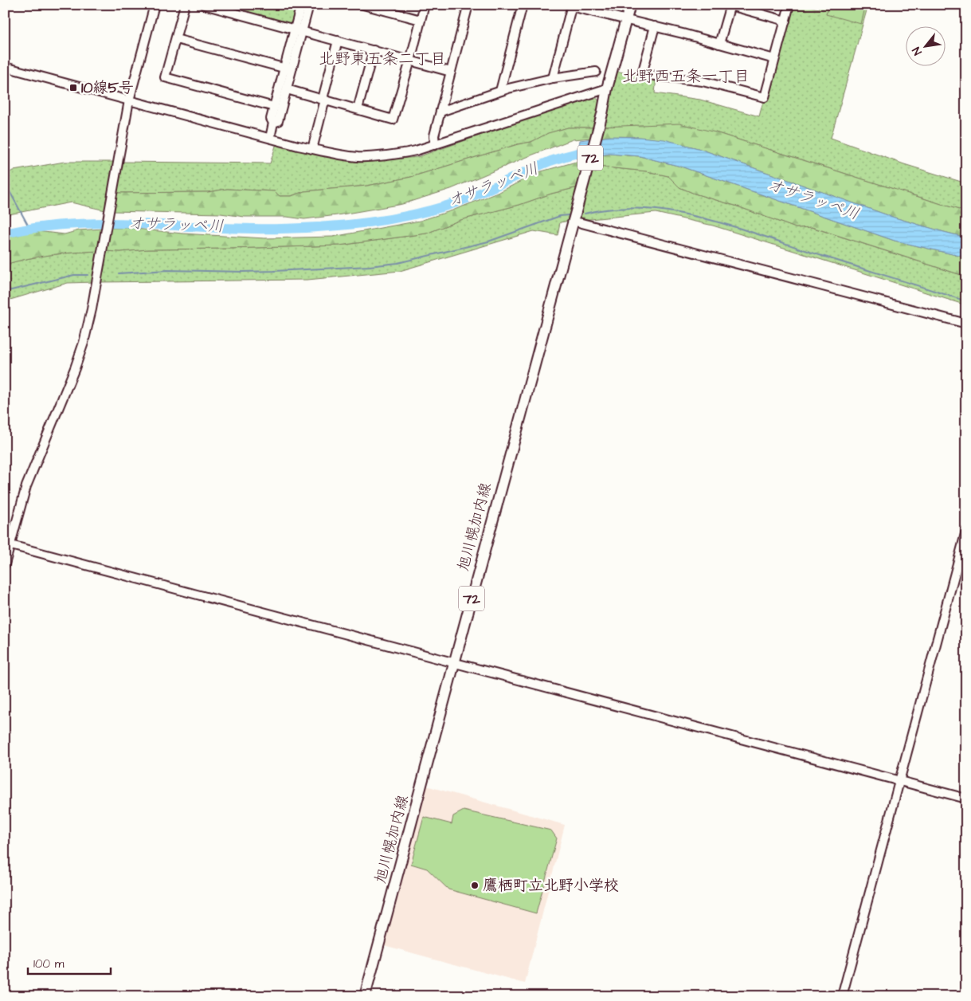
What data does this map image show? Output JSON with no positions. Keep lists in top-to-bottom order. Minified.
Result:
{"streets":{"main road":["72","旭川幌加内線"]},"crossings":[["72","旭川幌加内線"]],"districts":["北野東五条二丁目","北野西五条一丁目"],"water":["オサラッペ川"],"places":{"transit":["10線5号"],"other":["鷹栖町立北野小学校"]},"scale_bar":"100 m","north":"bottom left"}
